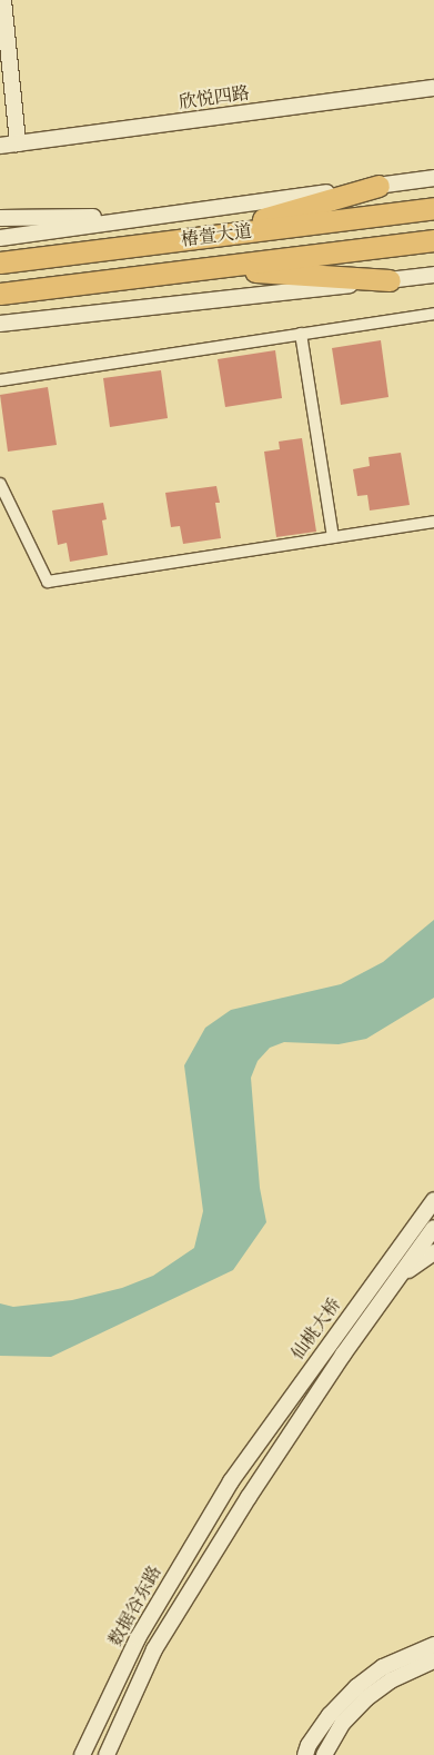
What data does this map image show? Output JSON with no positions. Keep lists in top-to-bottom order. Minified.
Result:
{"streets":{"highway":["椿萱大道"],"main road":["欣悦四路","仙桃大桥","数据谷东路"]},"crossings":[["仙桃大桥","数据谷东路"]]}
